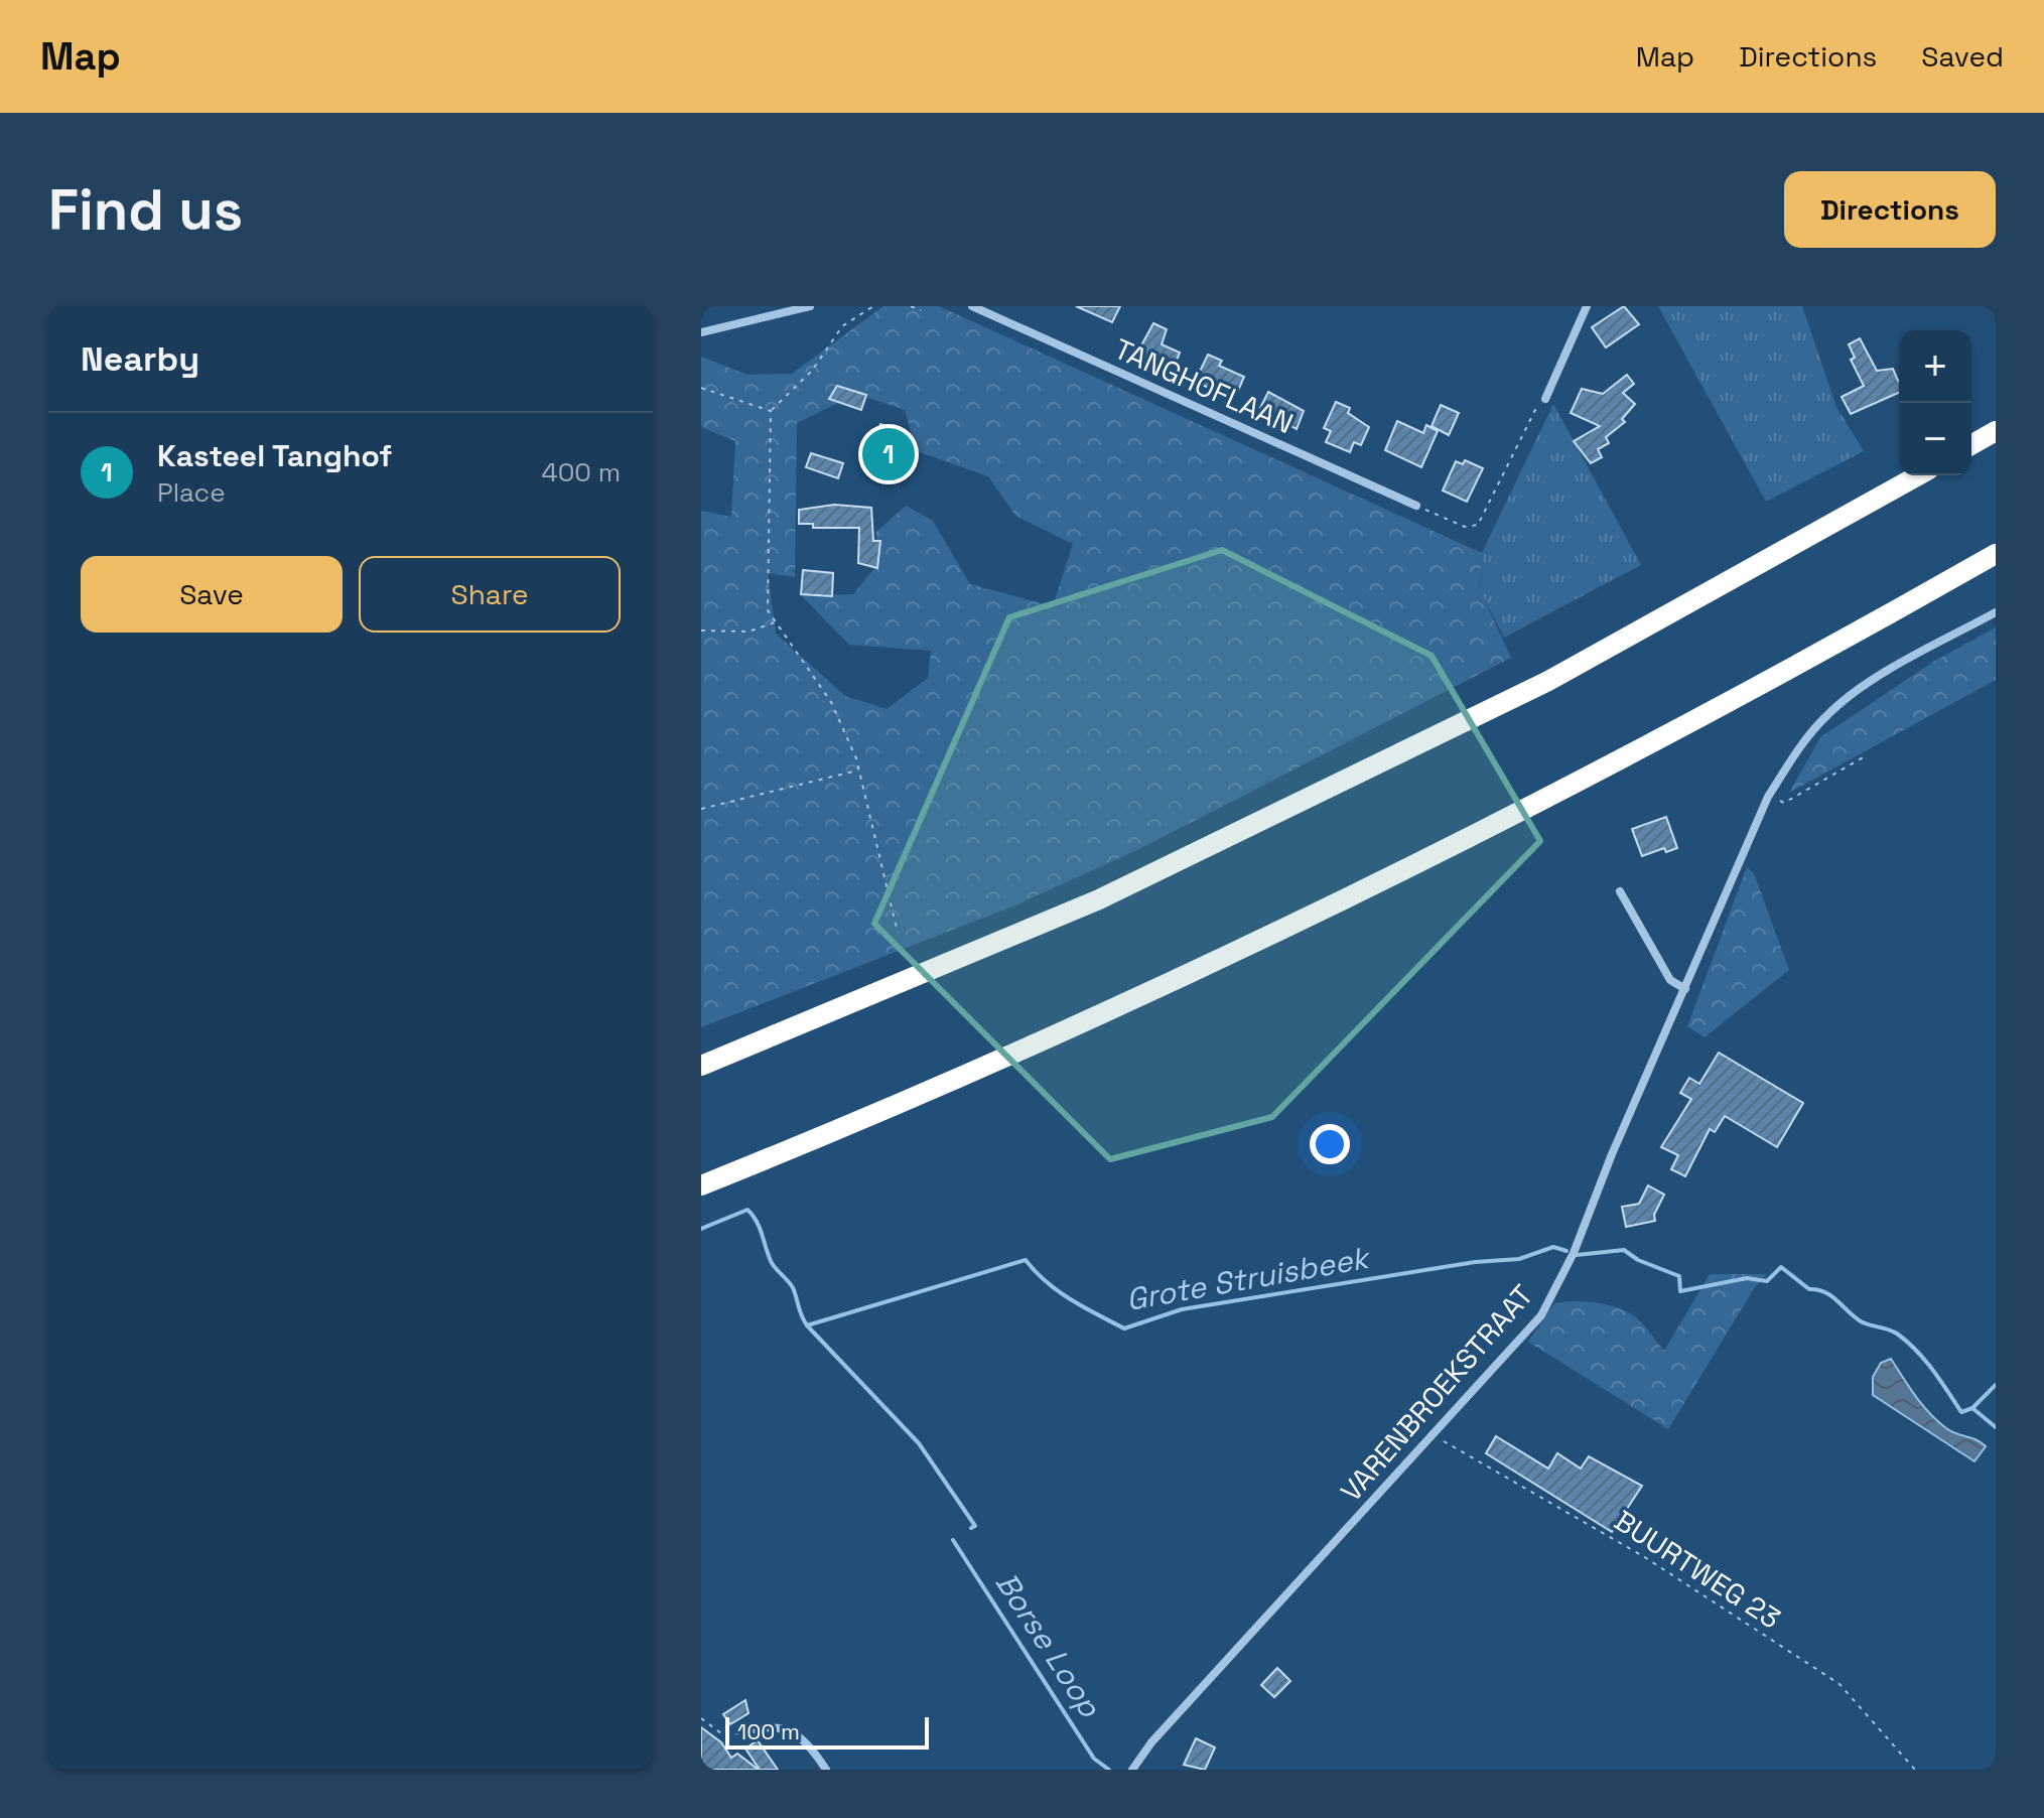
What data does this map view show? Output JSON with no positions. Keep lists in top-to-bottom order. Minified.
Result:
{"streets":{"street":["TANGHOFLAAN","VARENBROEKSTRAAT"],"path":["BUURTWEG 23"]},"crossings":[["VARENBROEKSTRAAT","BUURTWEG 23"]],"water":["Grote Struisbeek","Borse Loop"],"scale_bar":"100 m","page":{"header":"Map","nav":["Map","Directions","Saved"],"buttons":["Directions",["Save","Share"]],"title":"Find us","heading":"Nearby","map_buttons":["+","−"],"list":[{"mark":"1","name":"Kasteel Tanghof","note":"Place","value":"400 m"}],"pins":"1","scale":"100 m"}}
